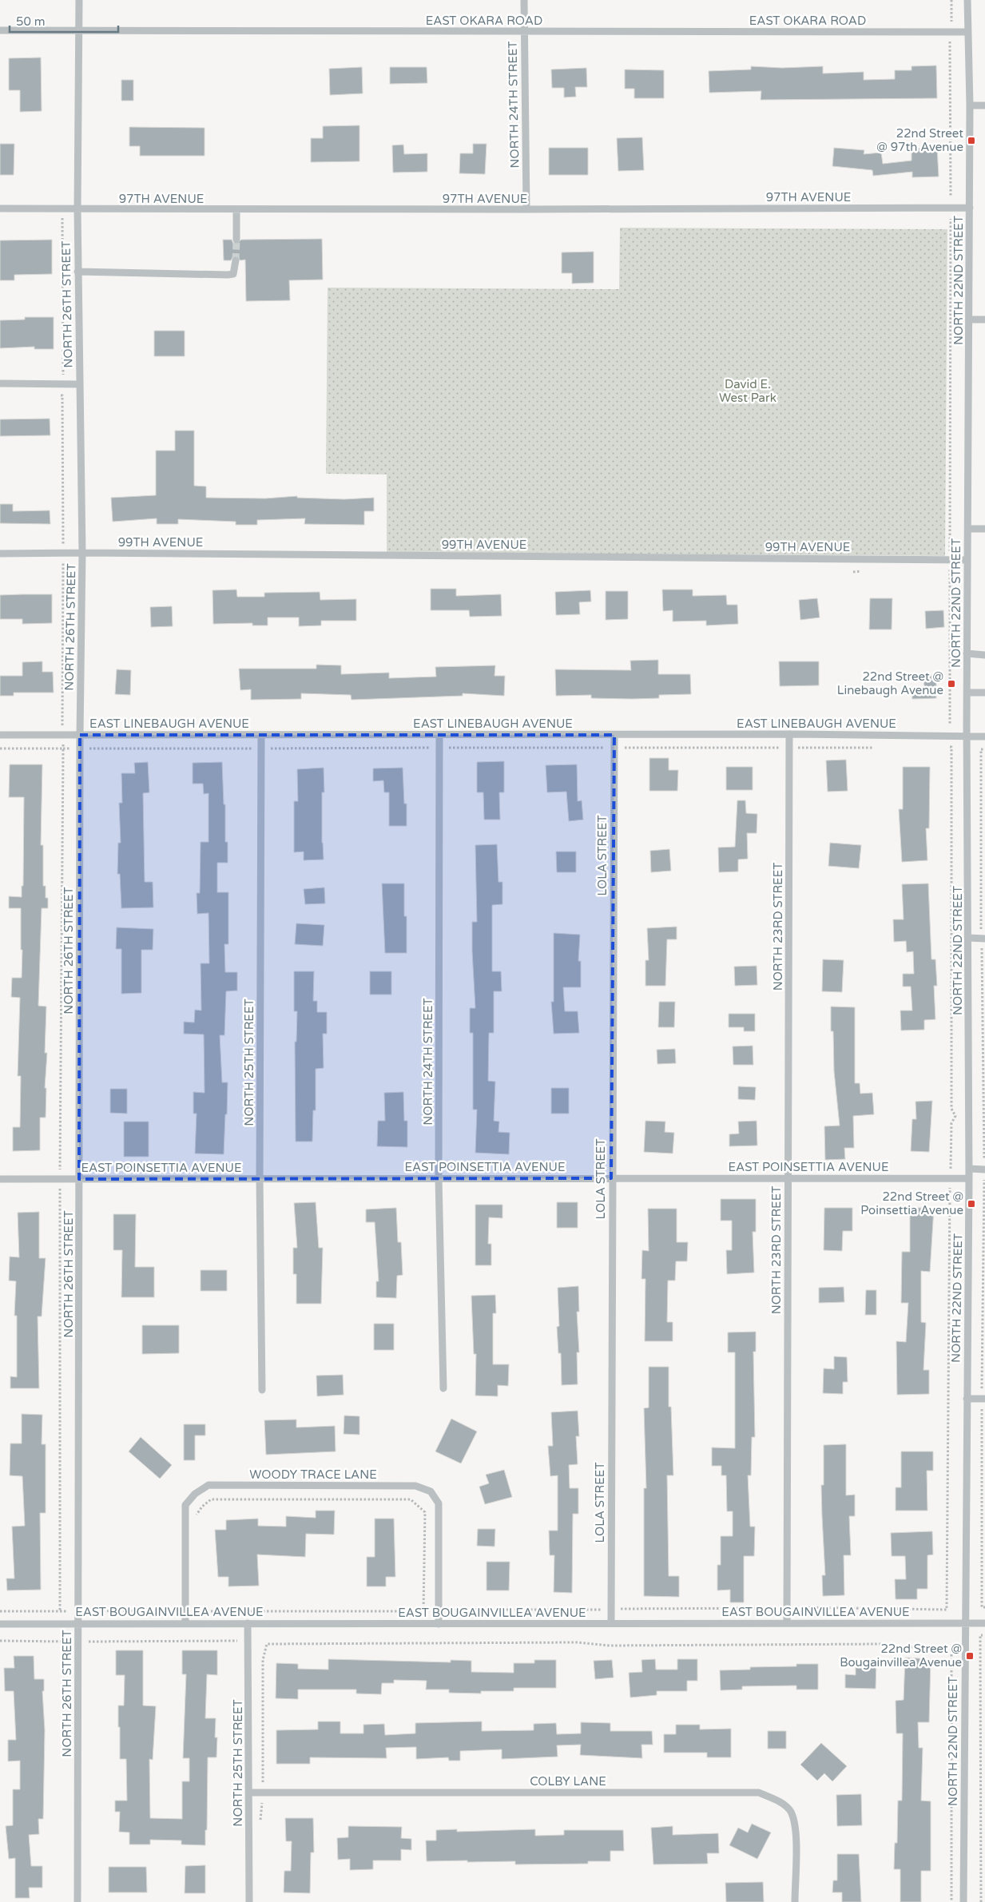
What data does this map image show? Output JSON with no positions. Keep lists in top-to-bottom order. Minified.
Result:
{"streets":{"street":["EAST OKARA ROAD","NORTH 24TH STREET","97TH AVENUE","NORTH 22ND STREET","NORTH 26TH STREET","99TH AVENUE","EAST LINEBAUGH AVENUE","LOLA STREET","NORTH 23RD STREET","NORTH 25TH STREET","EAST POINSETTIA AVENUE","WOODY TRACE LANE","EAST BOUGAINVILLEA AVENUE","COLBY LANE"]},"crossings":[["EAST OKARA ROAD","NORTH 24TH STREET"],["EAST OKARA ROAD","NORTH 22ND STREET"],["EAST OKARA ROAD","NORTH 26TH STREET"],["NORTH 24TH STREET","97TH AVENUE"],["NORTH 24TH STREET","EAST LINEBAUGH AVENUE"],["NORTH 24TH STREET","EAST POINSETTIA AVENUE"],["97TH AVENUE","NORTH 22ND STREET"],["97TH AVENUE","NORTH 26TH STREET"],["NORTH 22ND STREET","99TH AVENUE"],["NORTH 22ND STREET","EAST LINEBAUGH AVENUE"],["NORTH 22ND STREET","EAST POINSETTIA AVENUE"],["NORTH 22ND STREET","EAST BOUGAINVILLEA AVENUE"],["NORTH 26TH STREET","99TH AVENUE"],["NORTH 26TH STREET","EAST LINEBAUGH AVENUE"],["NORTH 26TH STREET","EAST POINSETTIA AVENUE"],["NORTH 26TH STREET","EAST BOUGAINVILLEA AVENUE"],["EAST LINEBAUGH AVENUE","LOLA STREET"],["EAST LINEBAUGH AVENUE","NORTH 23RD STREET"],["EAST LINEBAUGH AVENUE","NORTH 25TH STREET"],["LOLA STREET","EAST POINSETTIA AVENUE"],["LOLA STREET","EAST BOUGAINVILLEA AVENUE"],["NORTH 23RD STREET","EAST POINSETTIA AVENUE"],["NORTH 23RD STREET","EAST BOUGAINVILLEA AVENUE"],["NORTH 25TH STREET","EAST POINSETTIA AVENUE"],["NORTH 25TH STREET","EAST BOUGAINVILLEA AVENUE"],["NORTH 25TH STREET","COLBY LANE"],["WOODY TRACE LANE","EAST BOUGAINVILLEA AVENUE"]],"parks":["David E. West Park"],"places":{"transit":["22nd Street @ 97th Avenue","22nd Street @ Linebaugh Avenue","22nd Street @ Poinsettia Avenue","22nd Street @ Bougainvillea Avenue"]},"scale_bar":"50 m"}
